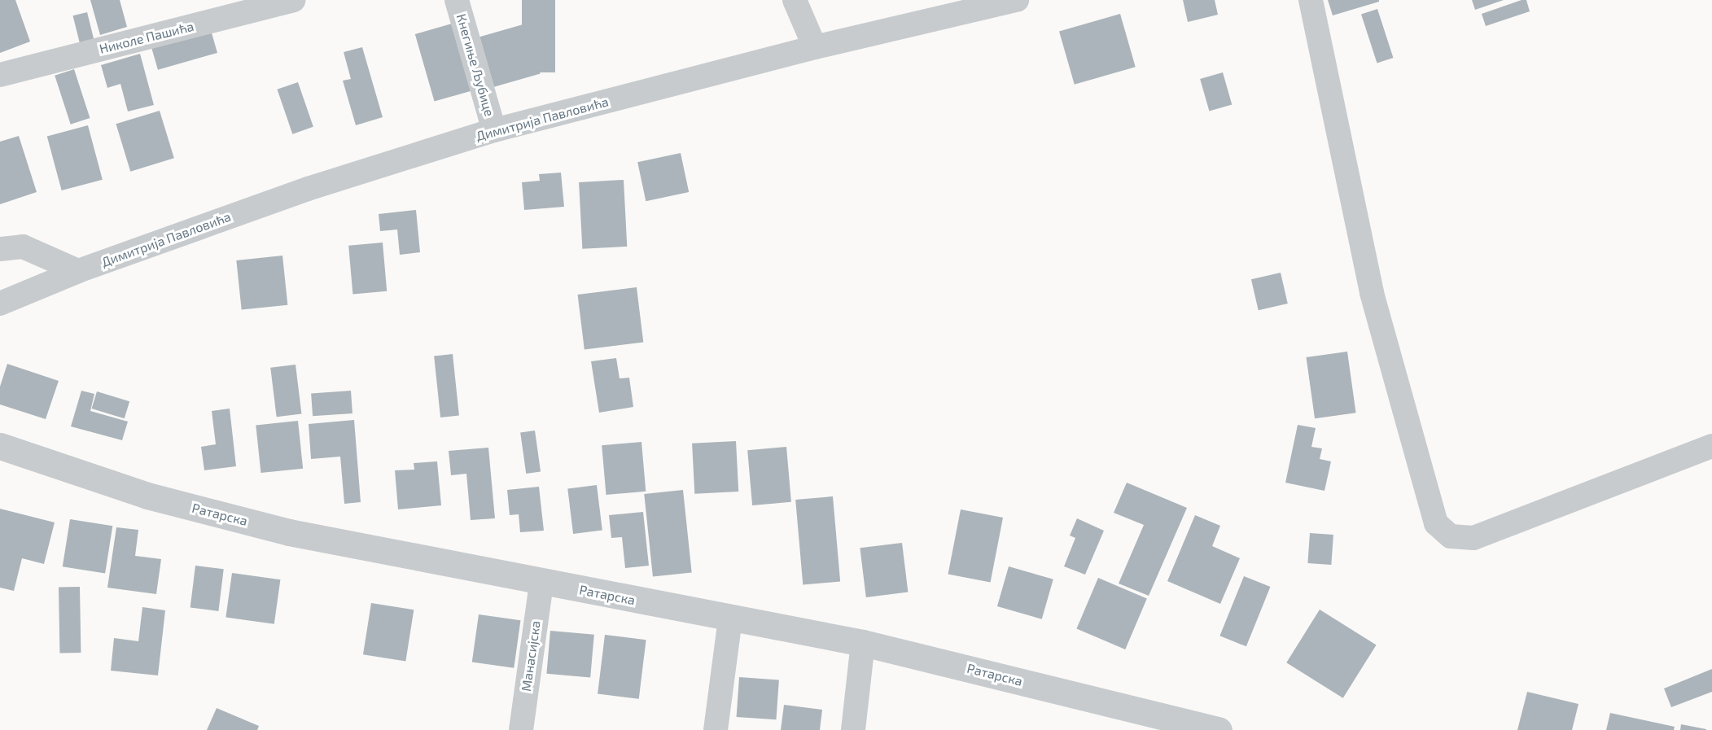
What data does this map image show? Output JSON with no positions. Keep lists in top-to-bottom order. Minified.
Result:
{"streets":{"street":["Николе Пашића","Кнегиње Љубице","Димитрија Павловића","Ратарска","Манасијска"]},"crossings":[["Кнегиње Љубице","Димитрија Павловића"],["Ратарска","Манасијска"]]}
